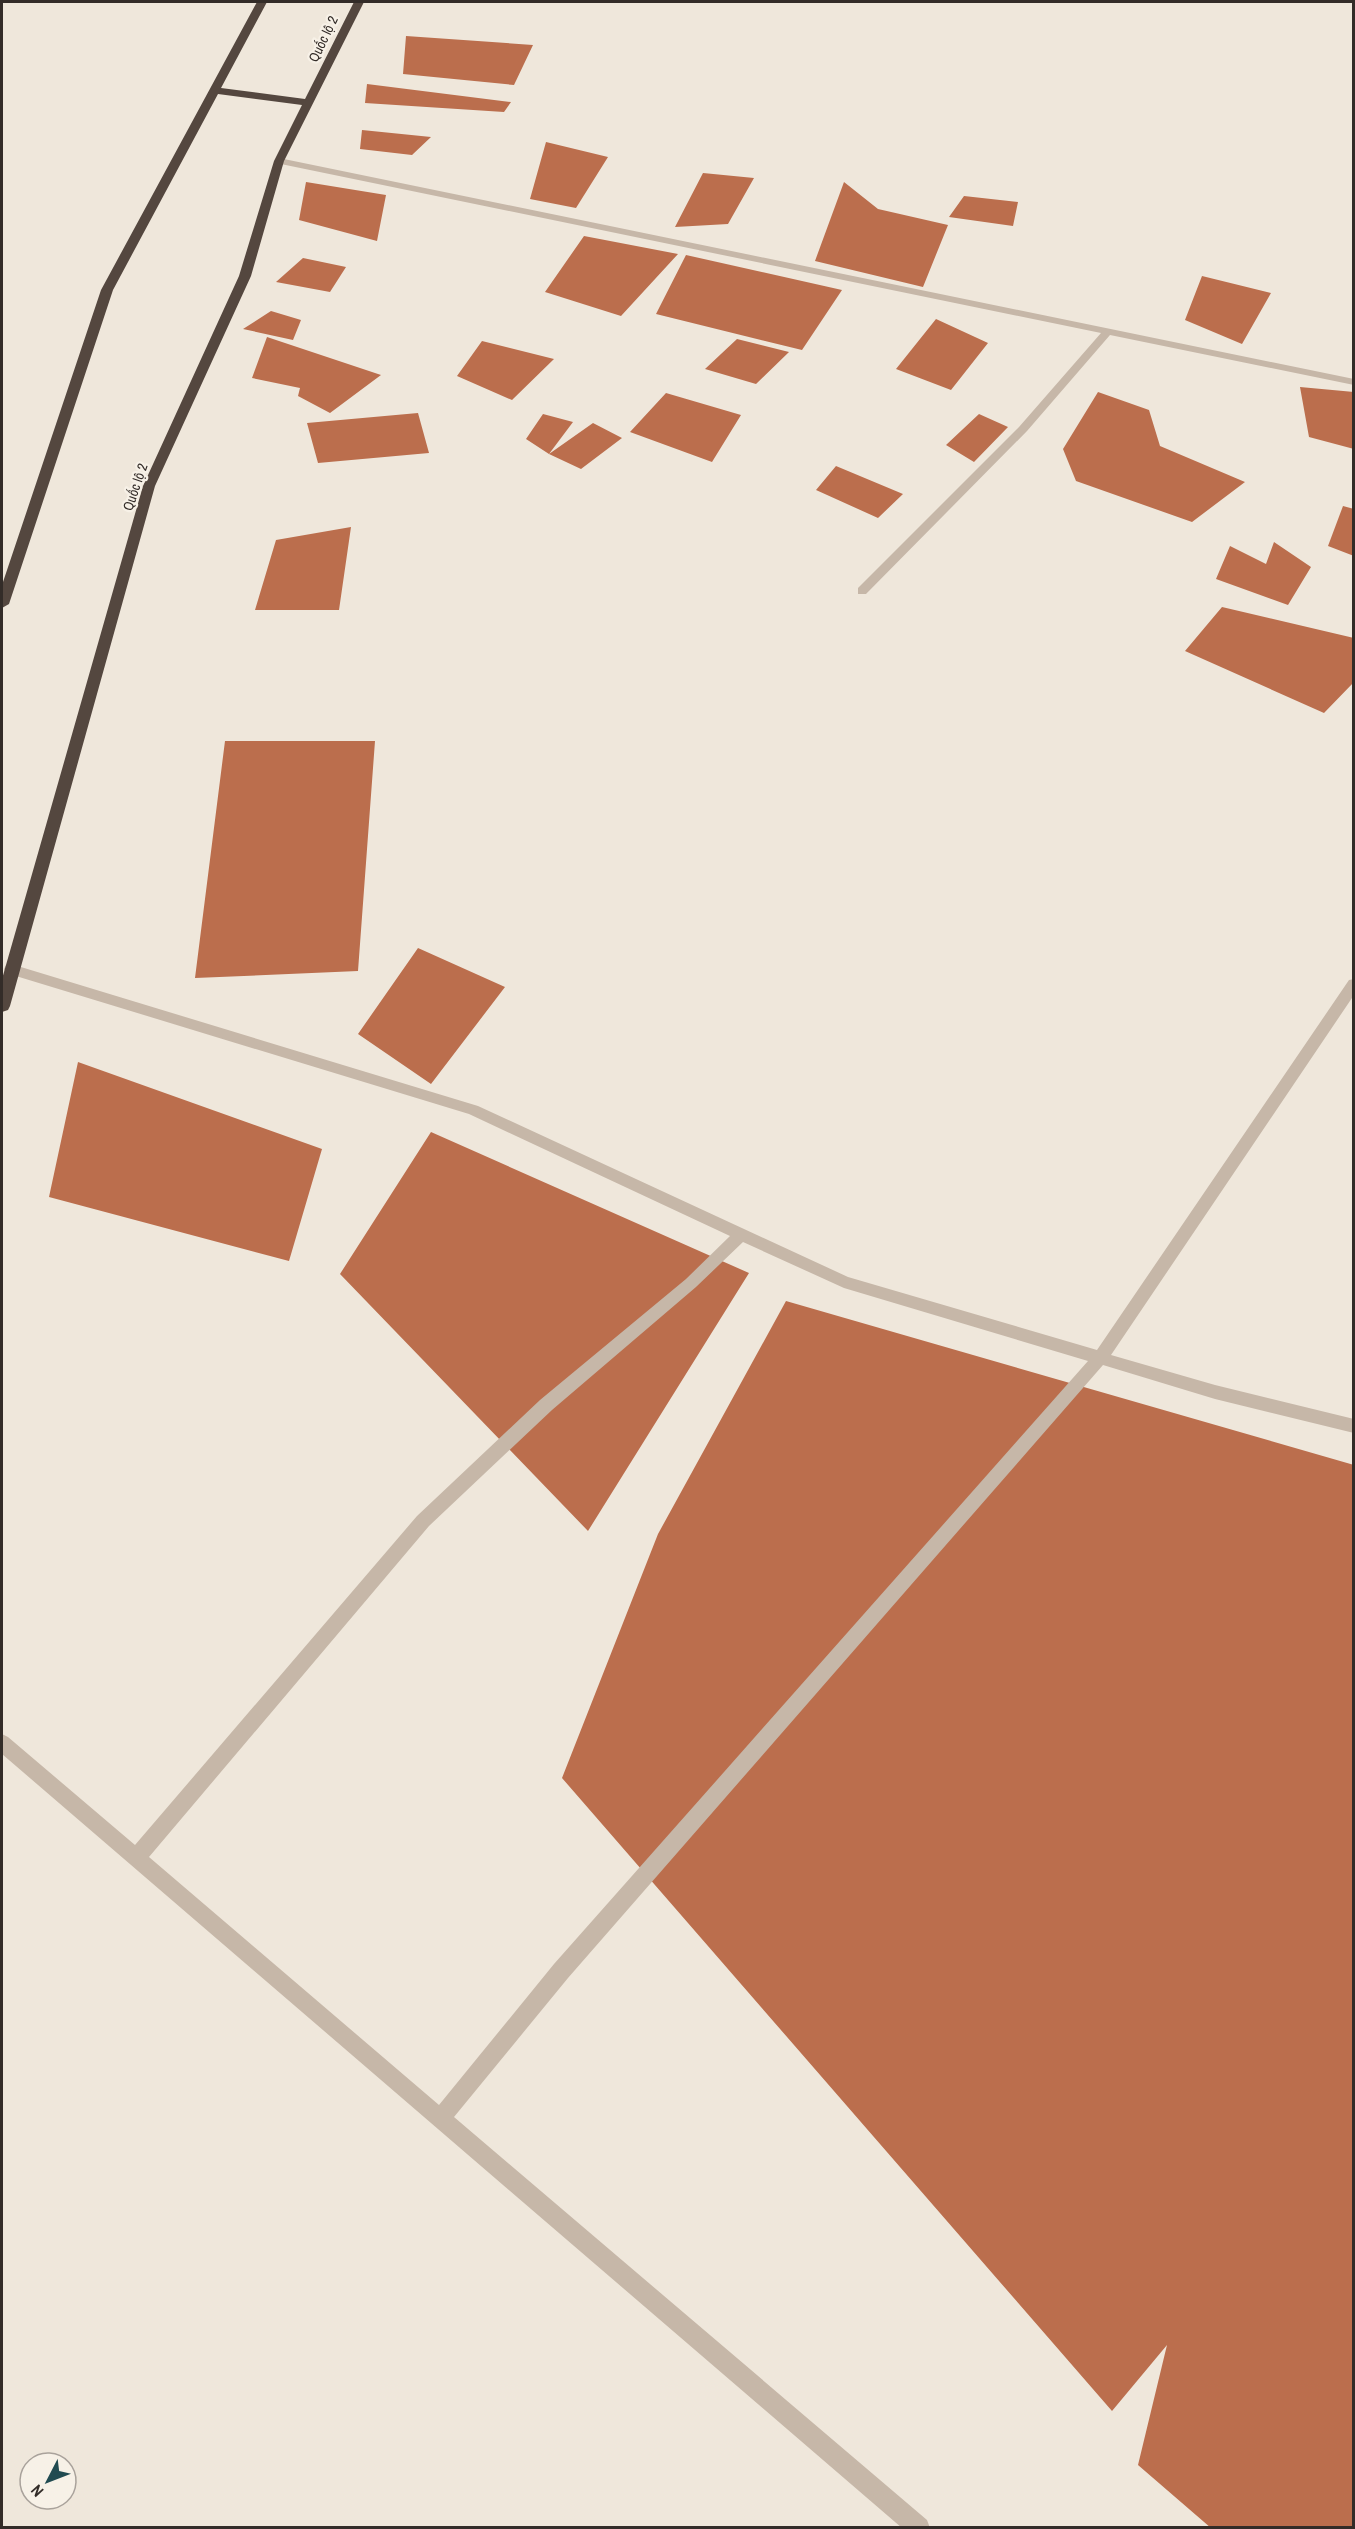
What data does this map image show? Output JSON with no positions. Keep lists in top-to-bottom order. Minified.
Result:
{"streets":{"highway":["Quốc lộ 2"]},"north":"bottom left"}
